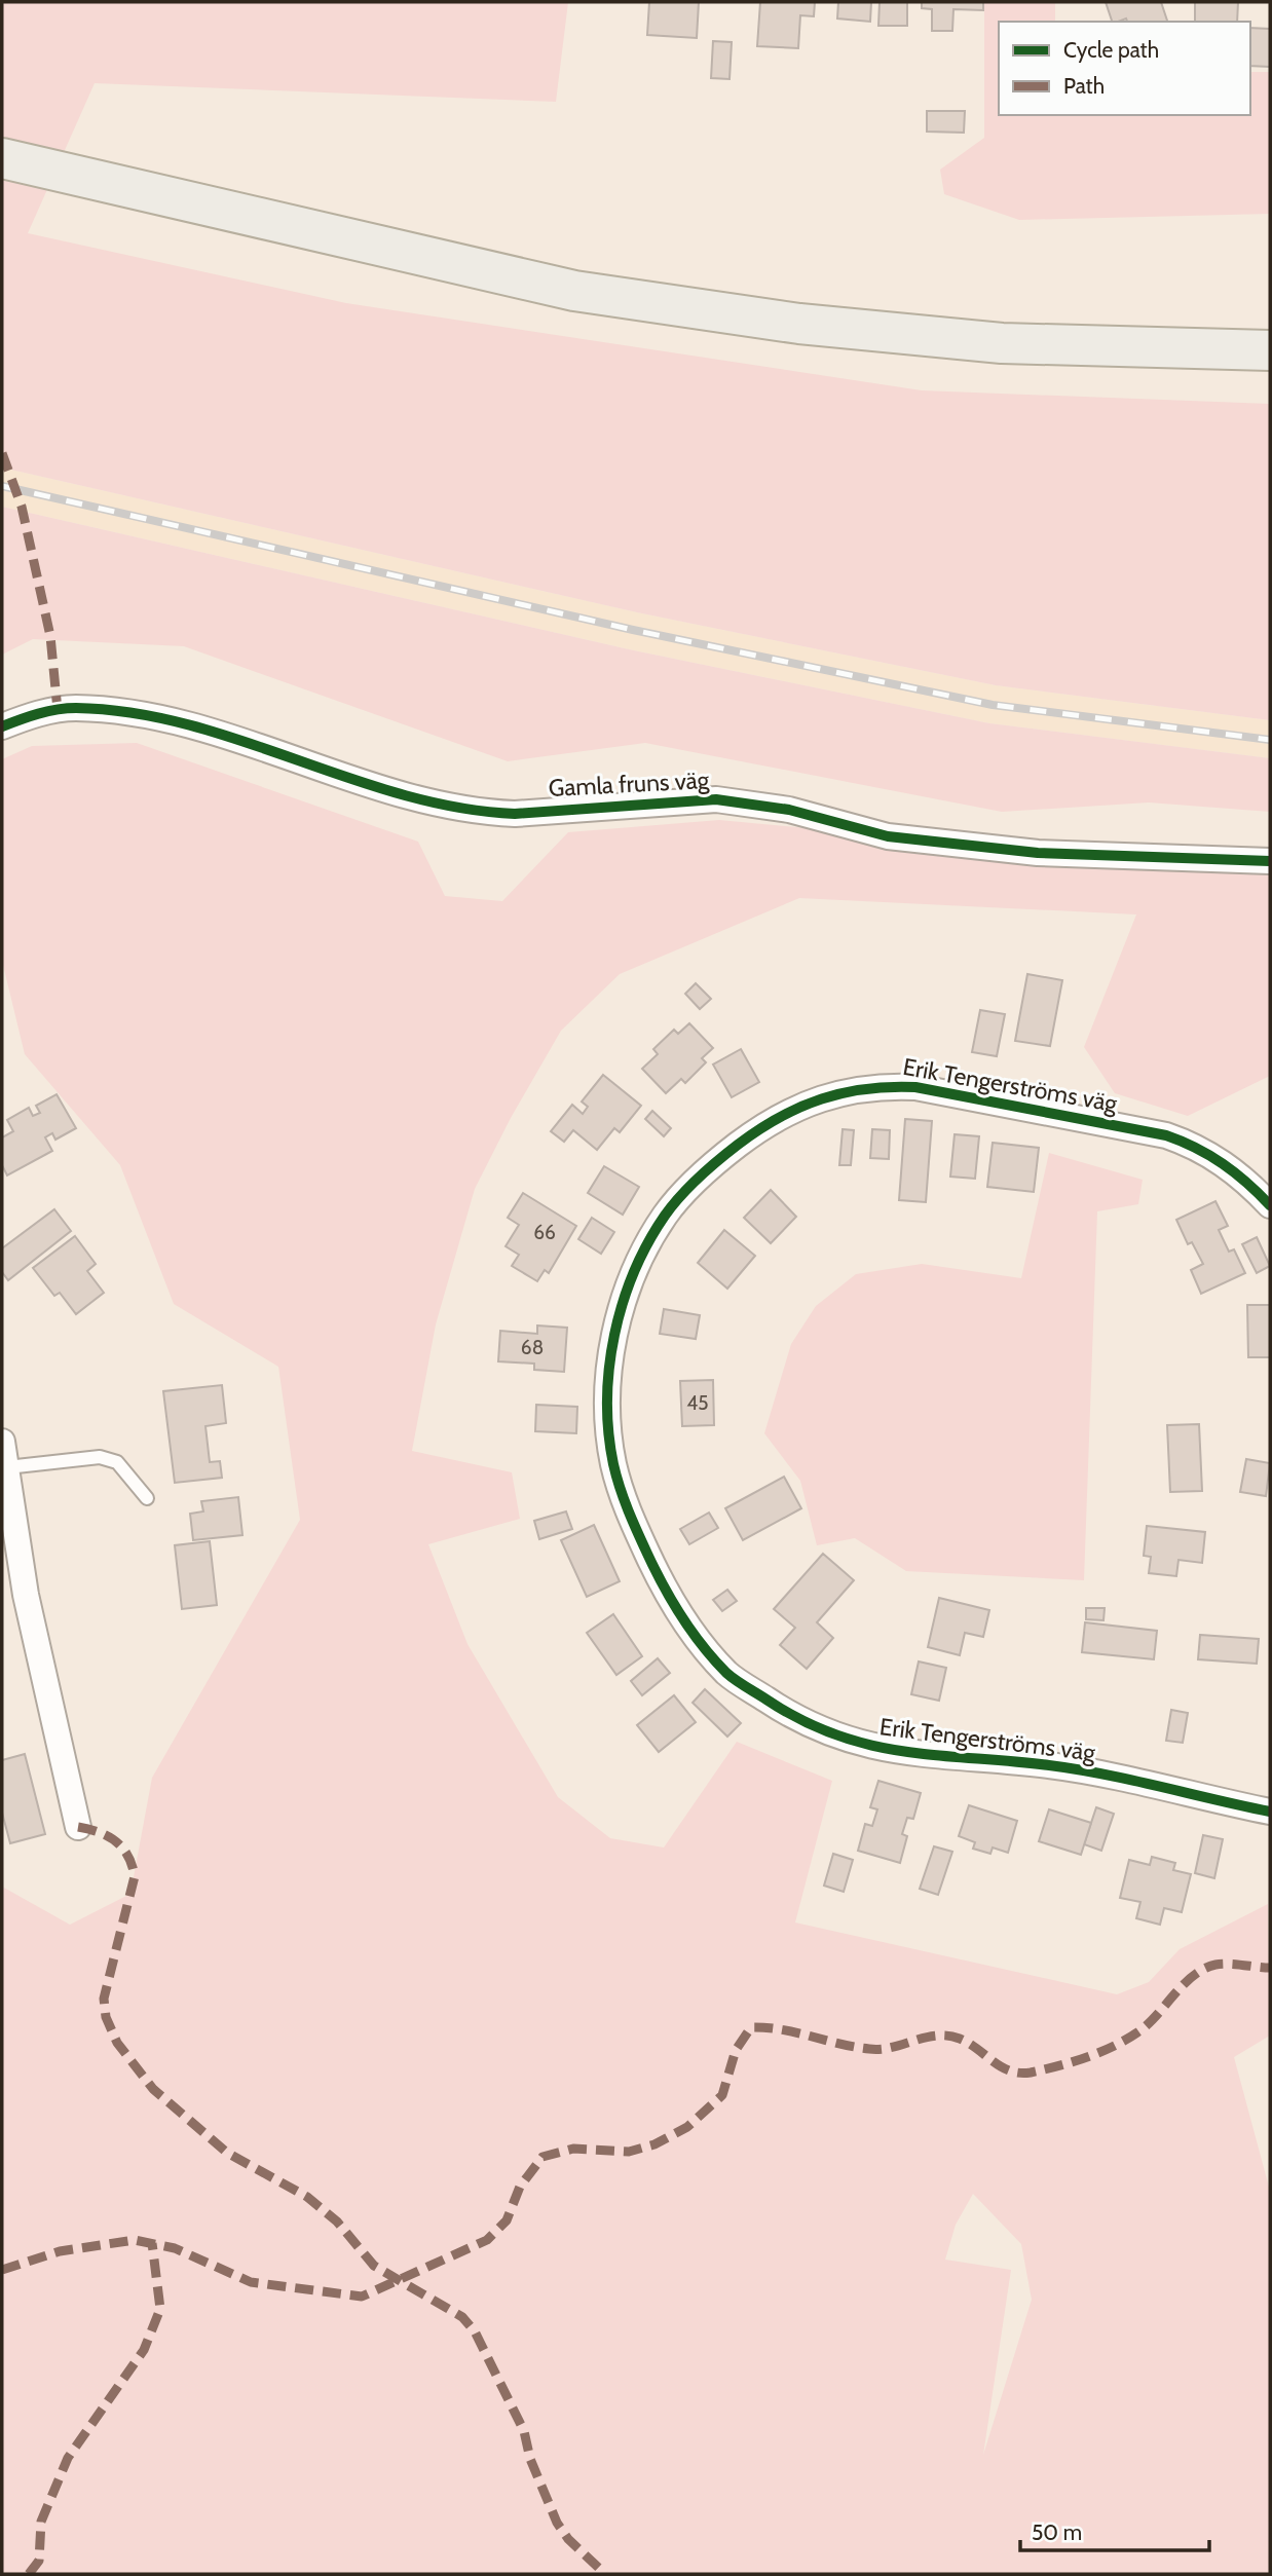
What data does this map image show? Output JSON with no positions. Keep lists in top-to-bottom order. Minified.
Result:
{"streets":{"street":["Gamla fruns väg","Erik Tengerströms väg"]},"house_numbers":["66","68","45"],"legend":["Cycle path","Path"],"scale_bar":"50 m"}
